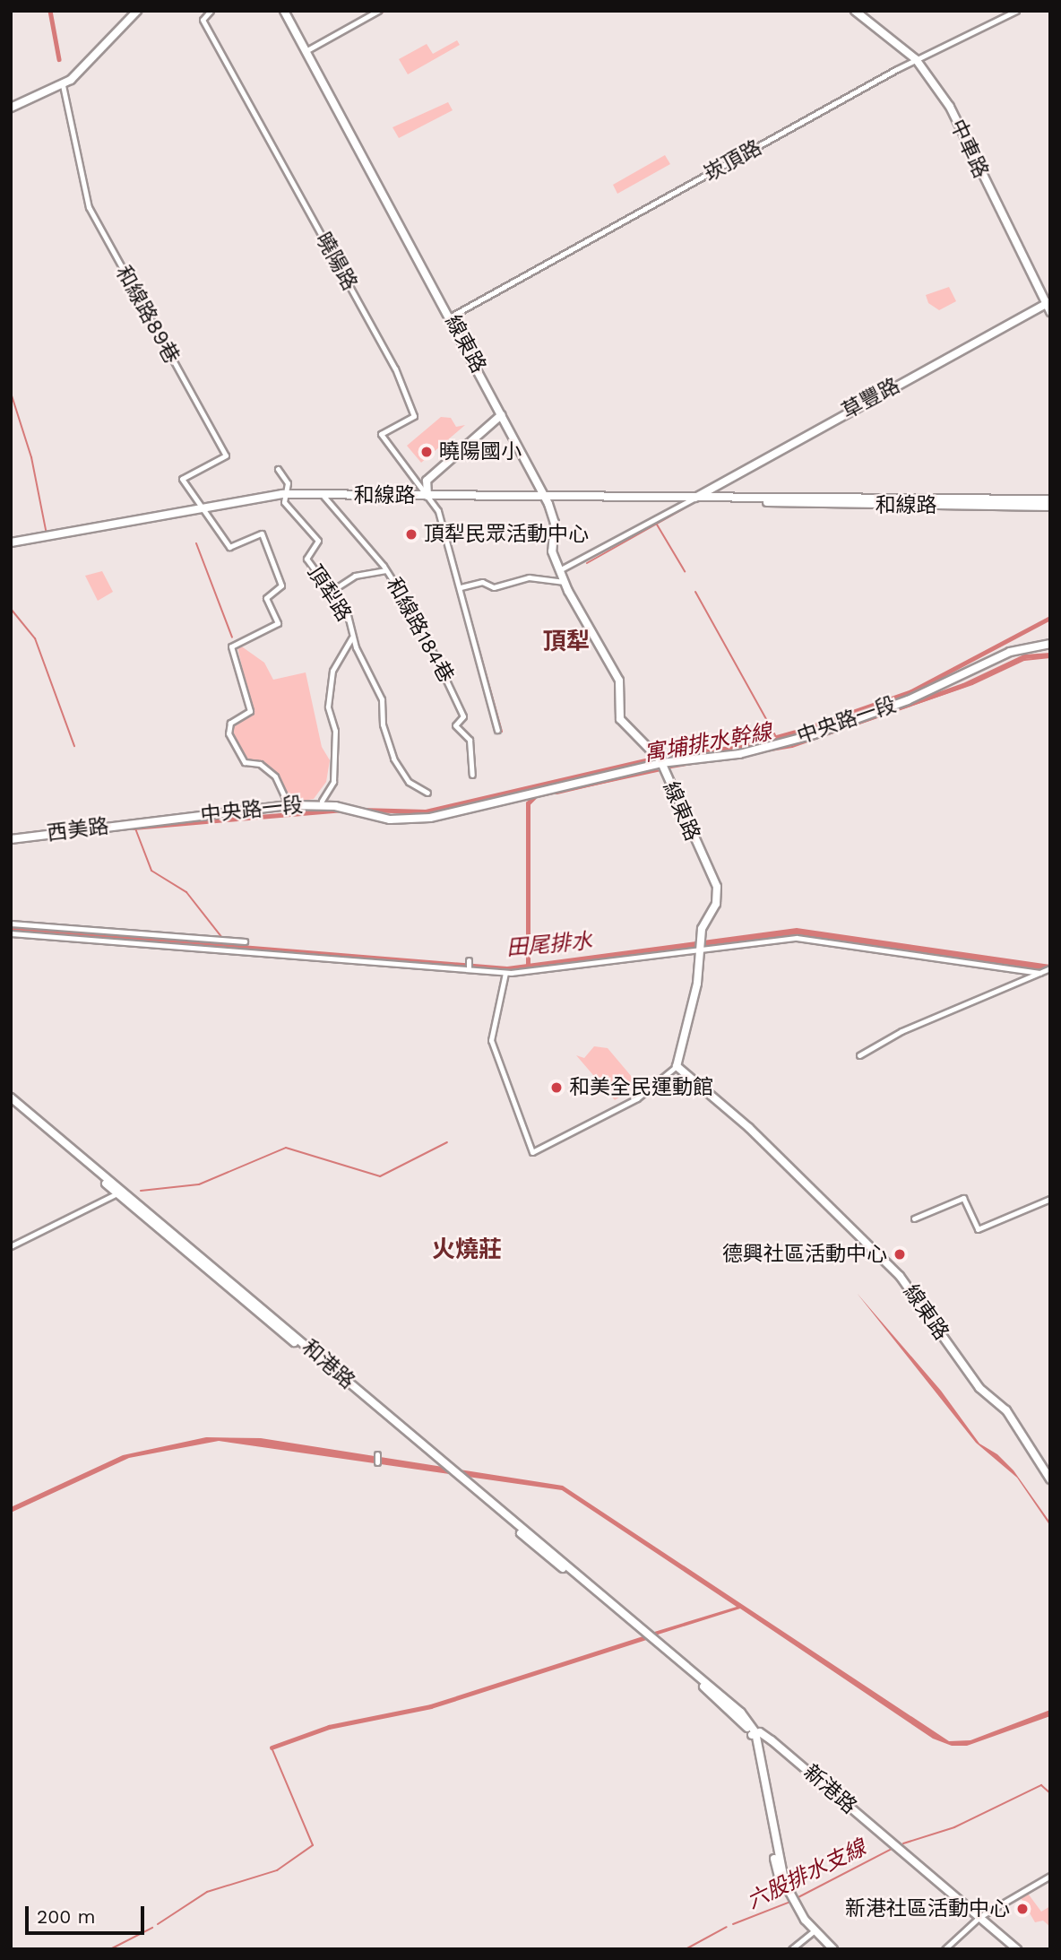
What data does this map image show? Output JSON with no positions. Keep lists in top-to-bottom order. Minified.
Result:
{"streets":{"street":["中車路","崁頂路","曉陽路","和線路89巷","線東路","草豐路","和線路","頂犁路","和線路184巷","中央路一段","西美路","和港路","新港路"]},"crossings":[["中車路","崁頂路"],["中車路","草豐路"],["崁頂路","線東路"],["曉陽路","和線路"],["和線路89巷","和線路"],["和線路89巷","頂犁路"],["線東路","和線路"],["線東路","中央路一段"],["草豐路","和線路"],["和線路","頂犁路"],["和線路","和線路184巷"],["頂犁路","中央路一段"],["中央路一段","西美路"],["和港路","新港路"]],"districts":["頂犁","火燒莊"],"water":["寓埔排水幹線","田尾排水","六股排水支線"],"places":["曉陽國小","頂犁民眾活動中心","和美全民運動館","德興社區活動中心","新港社區活動中心"],"scale_bar":"200 m"}
